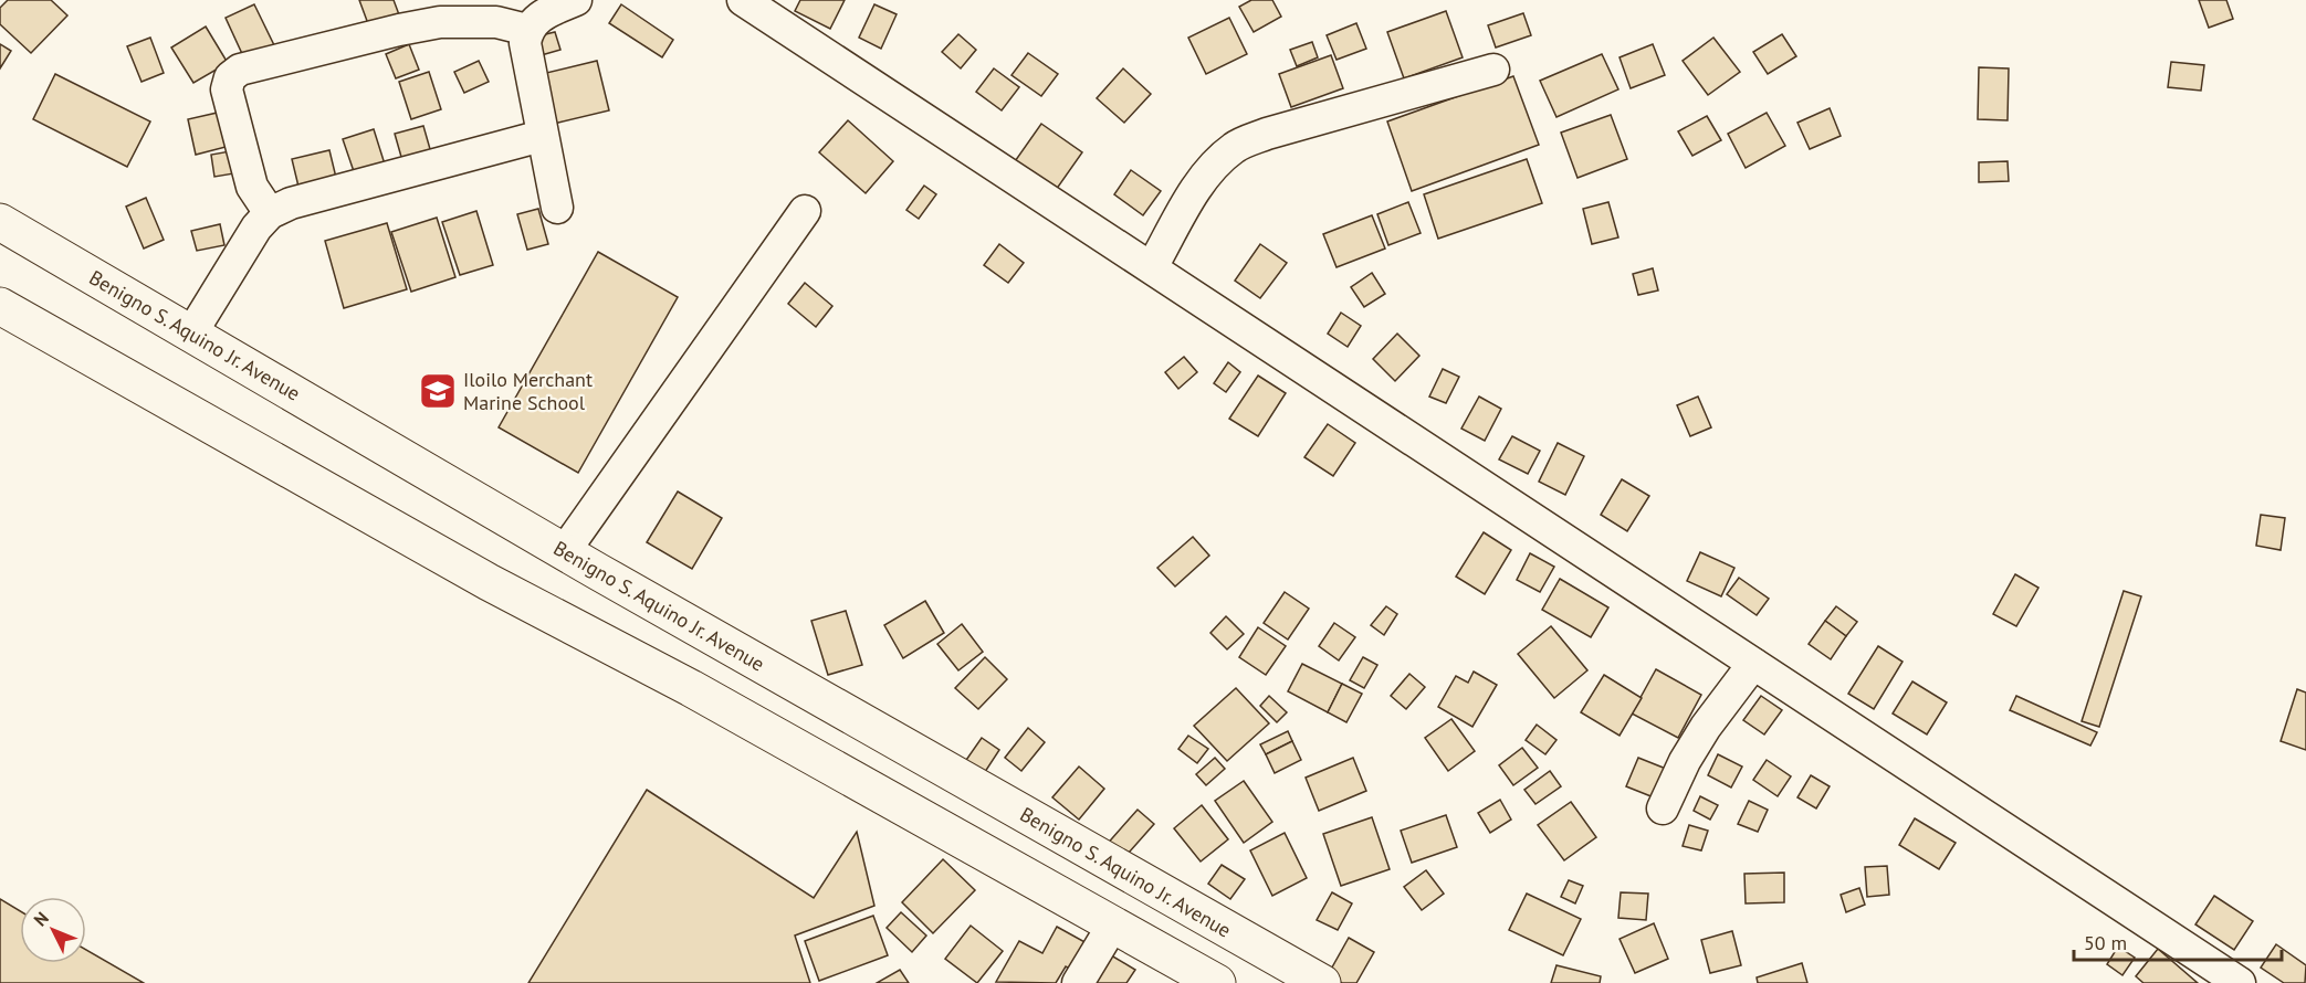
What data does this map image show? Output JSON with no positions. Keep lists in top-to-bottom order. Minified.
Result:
{"streets":{"main road":["Benigno S. Aquino Jr. Avenue"]},"places":{"school or university":["Iloilo Merchant Marine School"]},"scale_bar":"50 m","north":"top left"}
